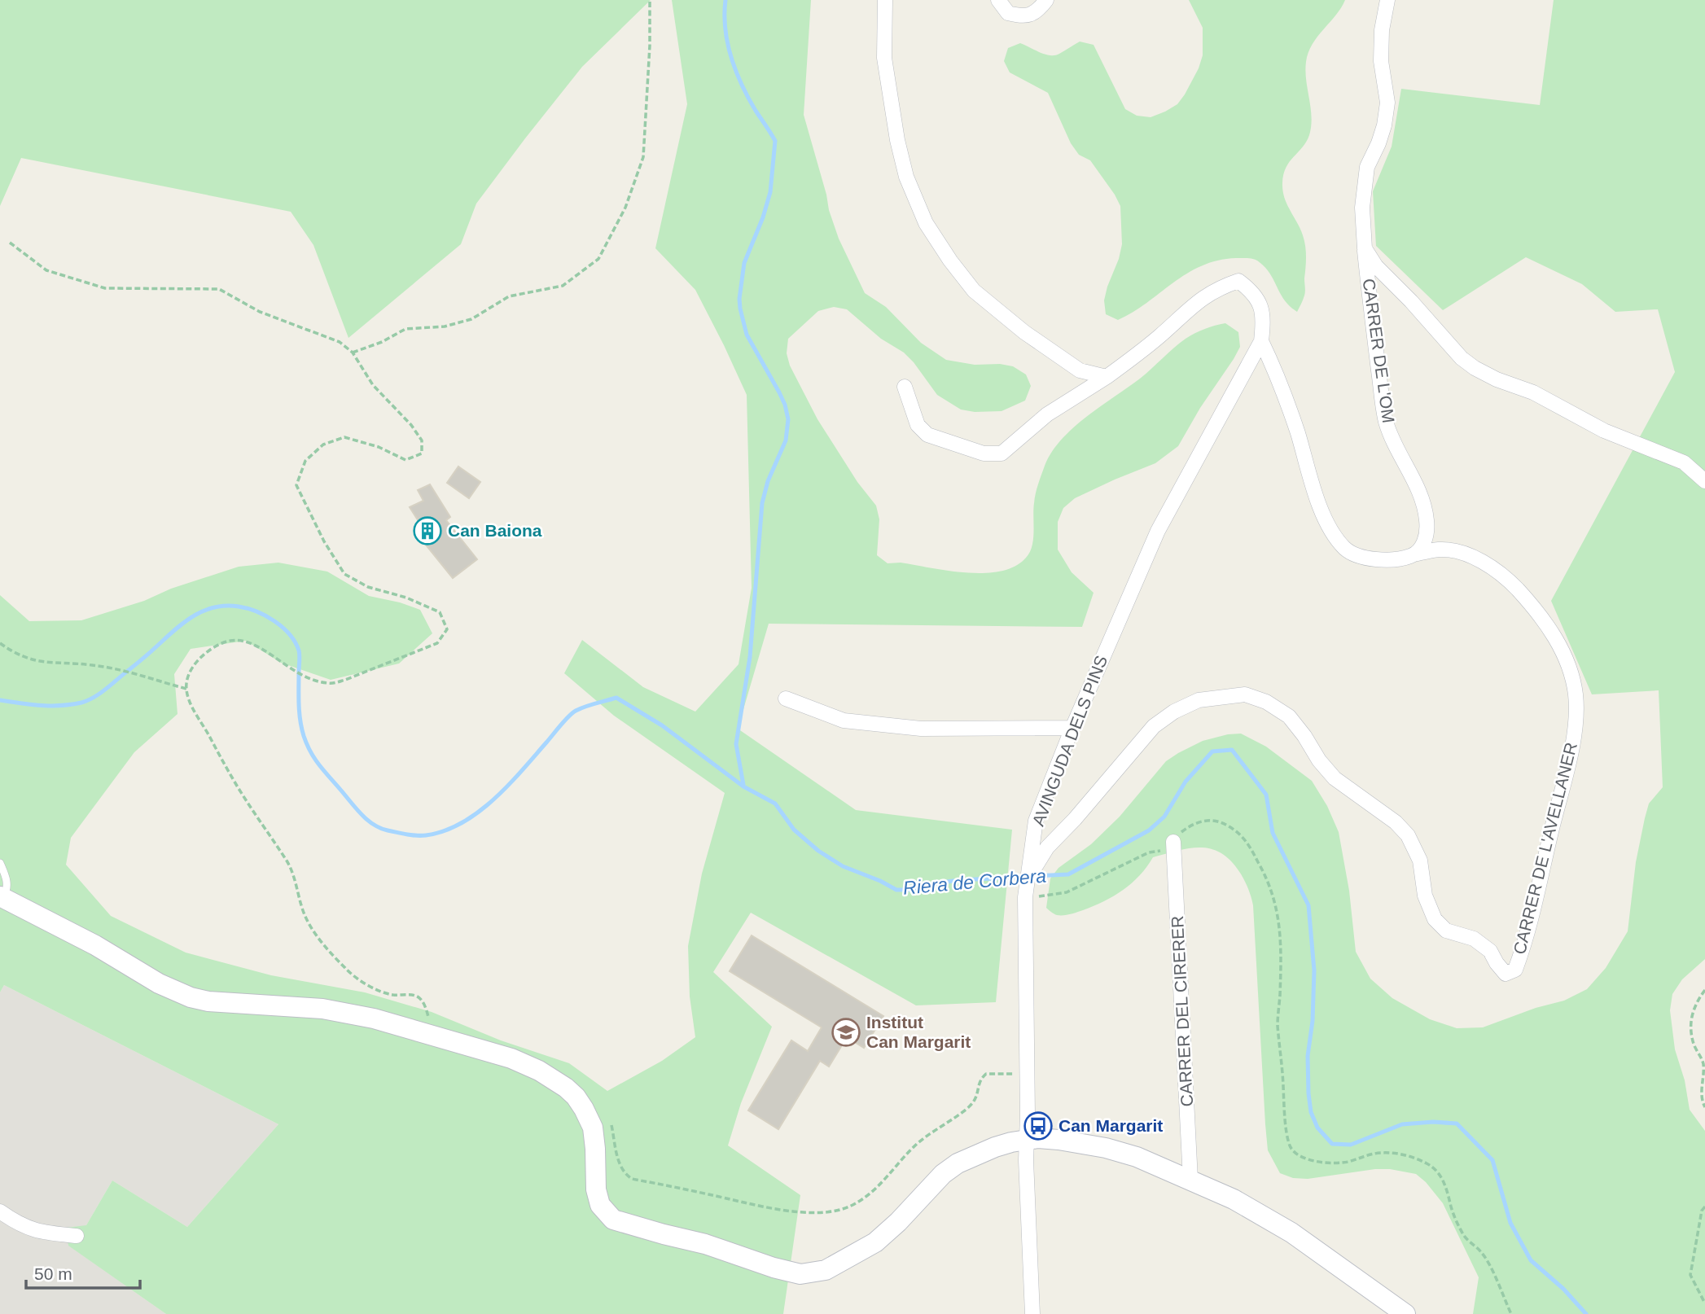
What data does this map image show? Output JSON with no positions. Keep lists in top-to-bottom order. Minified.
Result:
{"streets":{"street":["CARRER DE L'OM","AVINGUDA DELS PINS","CARRER DE L'AVELLANER","CARRER DEL CIRERER"]},"crossings":[["CARRER DE L'OM","CARRER DE L'AVELLANER"],["AVINGUDA DELS PINS","CARRER DE L'AVELLANER"]],"water":["Riera de Corbera"],"places":{"building":["Can Baiona"],"school or university":["Institut Can Margarit"],"bus stop":["Can Margarit"]},"scale_bar":"50 m"}
